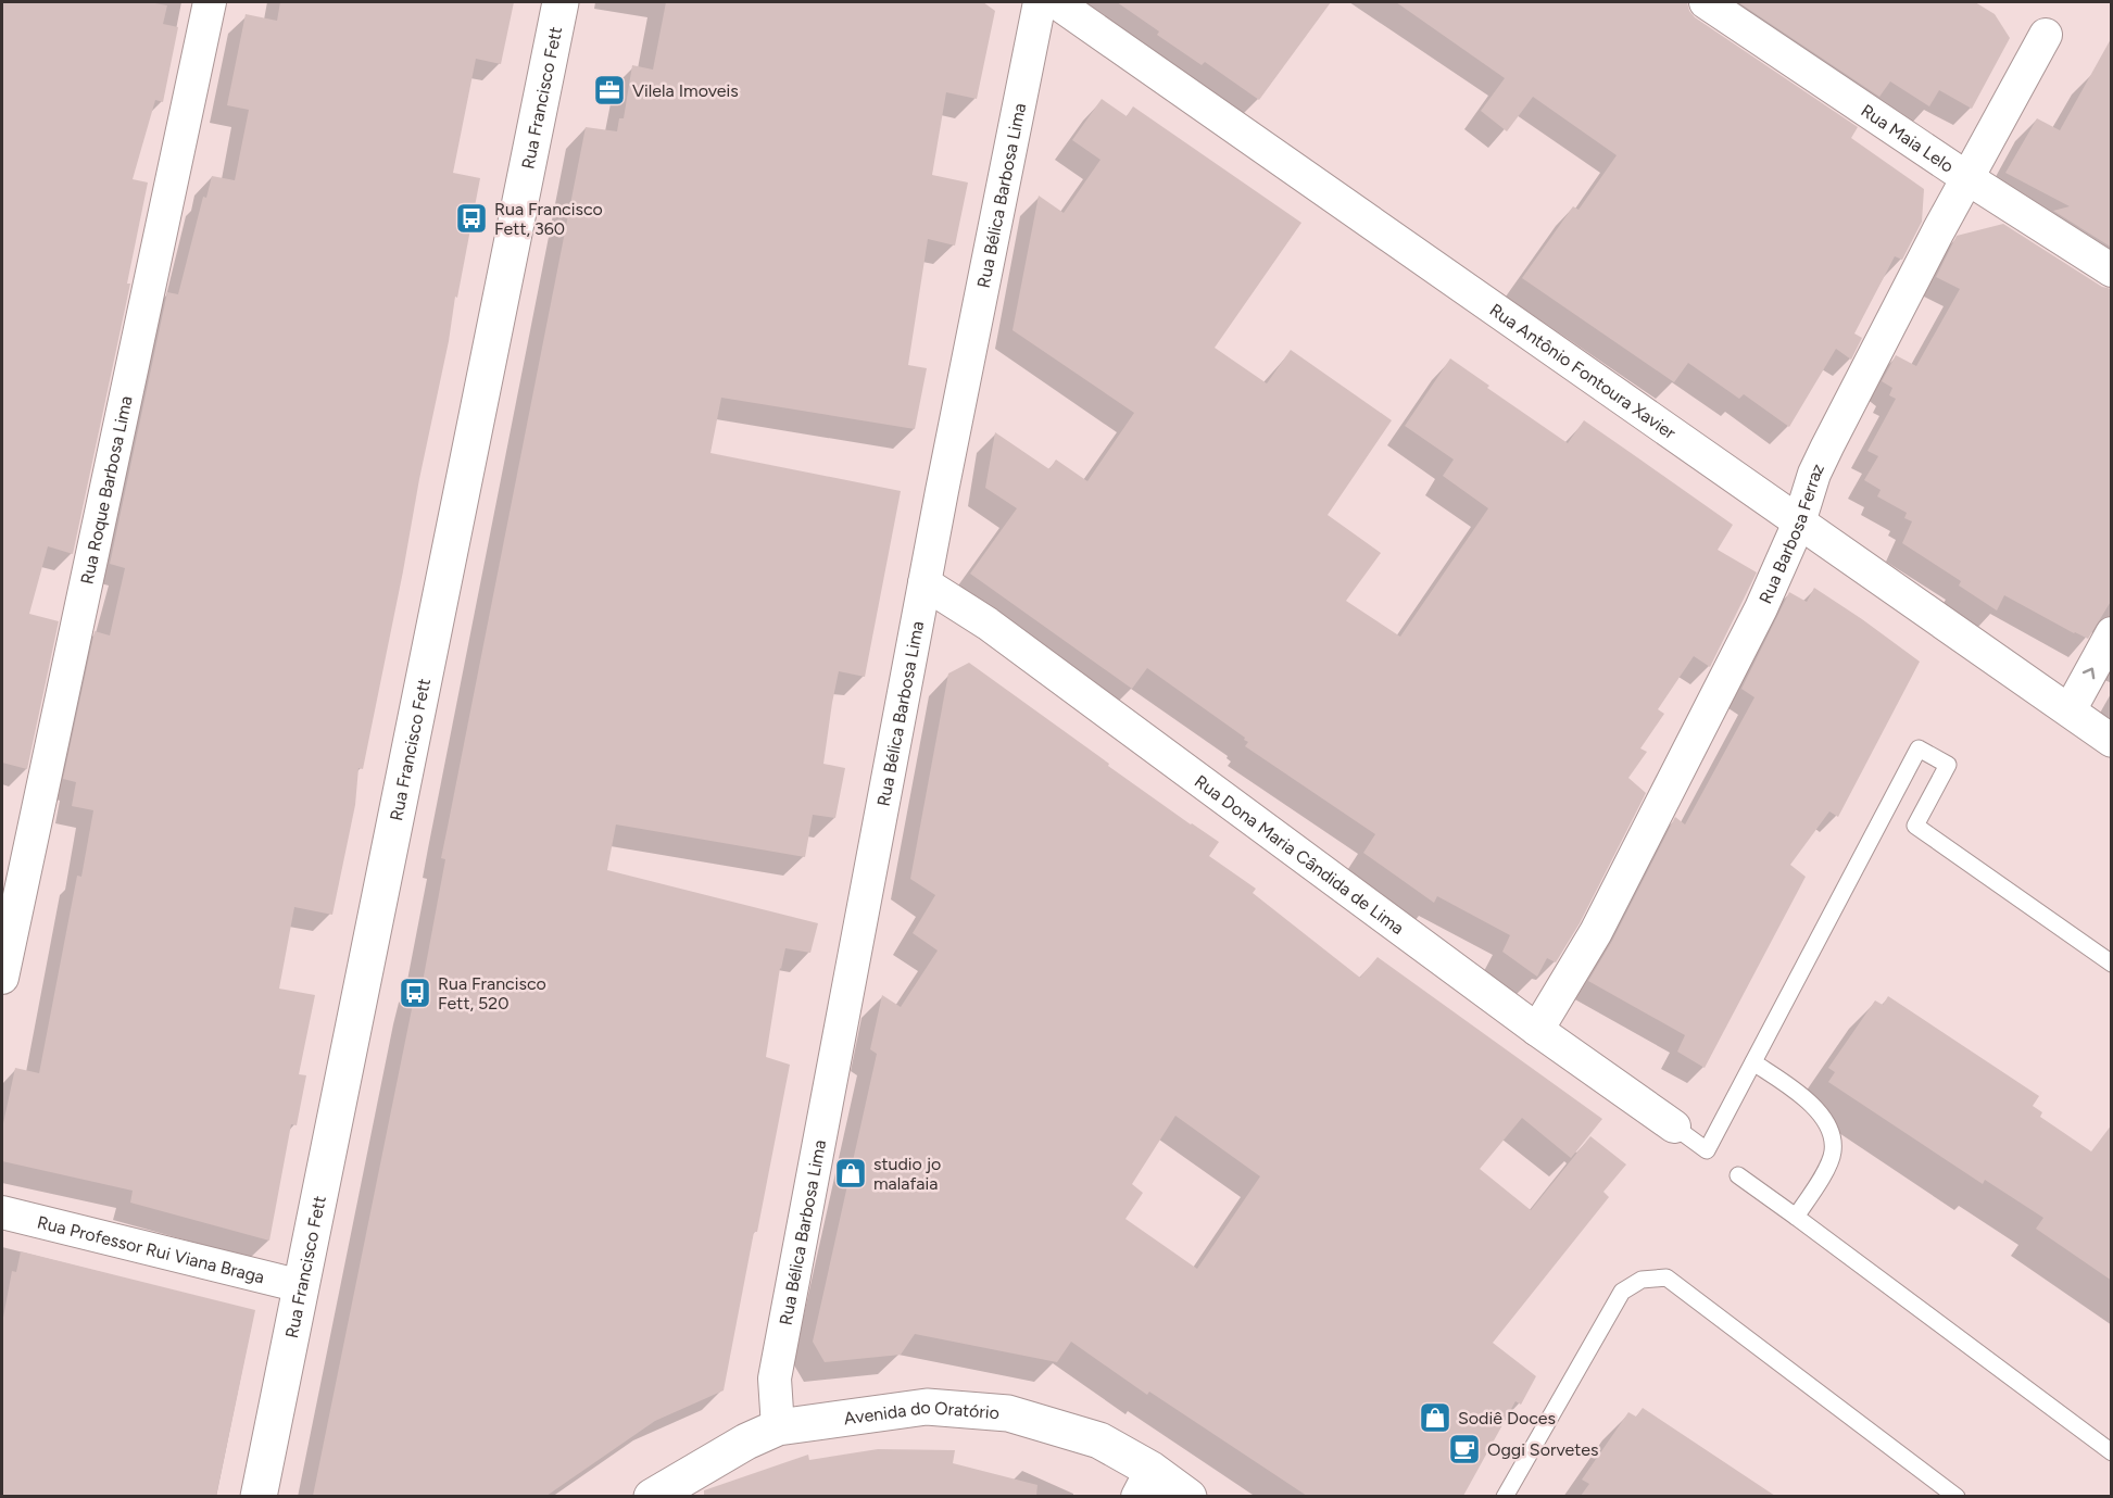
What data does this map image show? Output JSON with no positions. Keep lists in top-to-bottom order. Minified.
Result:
{"streets":{"main road":["Rua Francisco Fett","Avenida do Oratório"],"street":["Rua Maia Lelo","Rua Bélica Barbosa Lima","Rua Antônio Fontoura Xavier","Rua Roque Barbosa Lima","Rua Barbosa Ferraz","Rua Dona Maria Cândida de Lima","Rua Professor Rui Viana Braga"]},"crossings":[["Rua Francisco Fett","Rua Professor Rui Viana Braga"],["Rua Maia Lelo","Rua Barbosa Ferraz"],["Rua Bélica Barbosa Lima","Rua Dona Maria Cândida de Lima"],["Rua Bélica Barbosa Lima","Avenida do Oratório"],["Rua Antônio Fontoura Xavier","Rua Barbosa Ferraz"],["Rua Barbosa Ferraz","Rua Dona Maria Cândida de Lima"]],"places":{"office":["Vilela Imoveis"],"bus stop":["Rua Francisco Fett, 360","Rua Francisco Fett, 520"],"shop":["studio jo malafaia","Sodiê Doces"],"cafe":["Oggi Sorvetes"]}}
